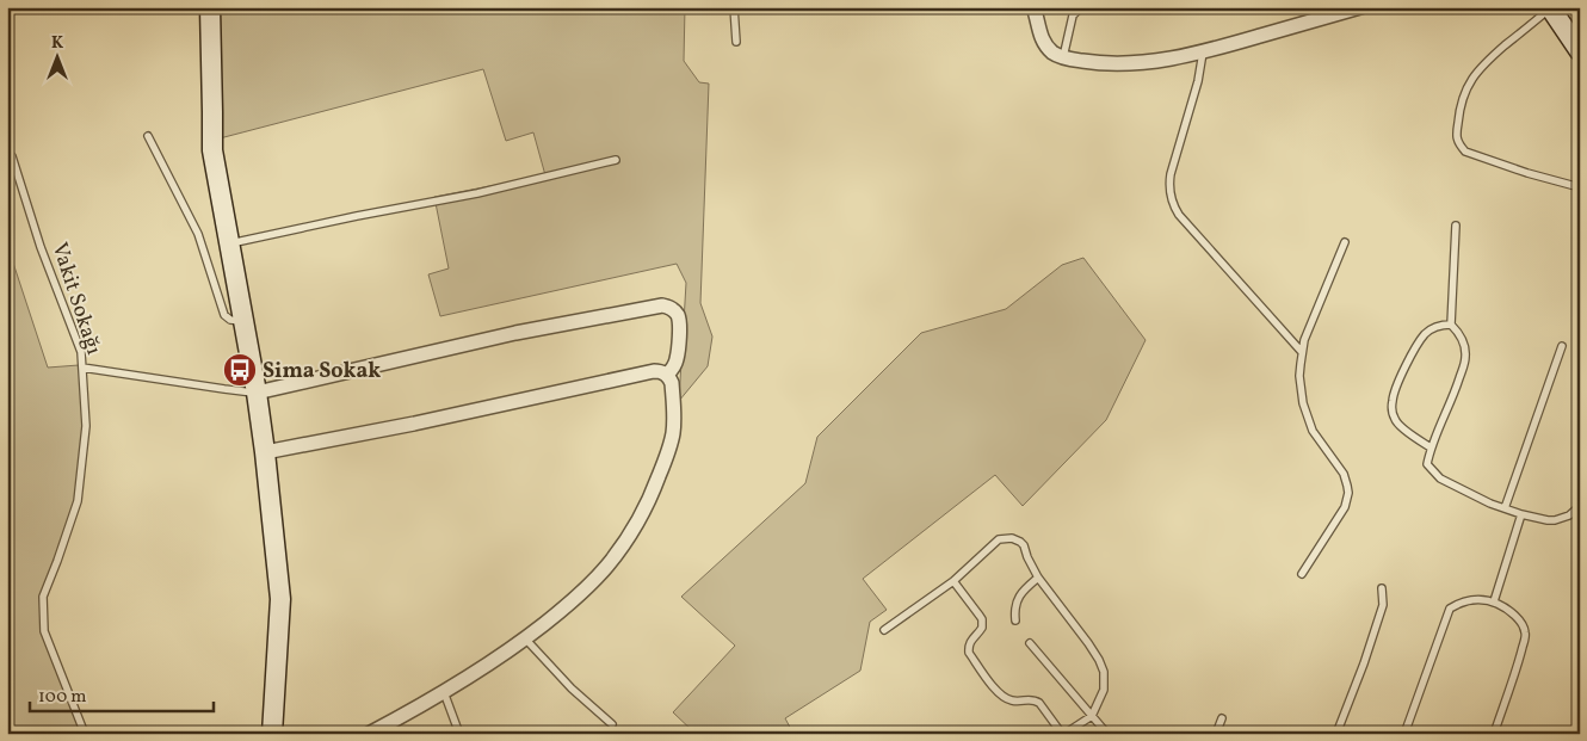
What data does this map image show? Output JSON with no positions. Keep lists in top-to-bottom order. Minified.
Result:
{"streets":{"lane":["Vakit Sokağı"]},"places":{"bus stop":["Sima Sokak"]},"scale_bar":"100 m","north":"top"}
